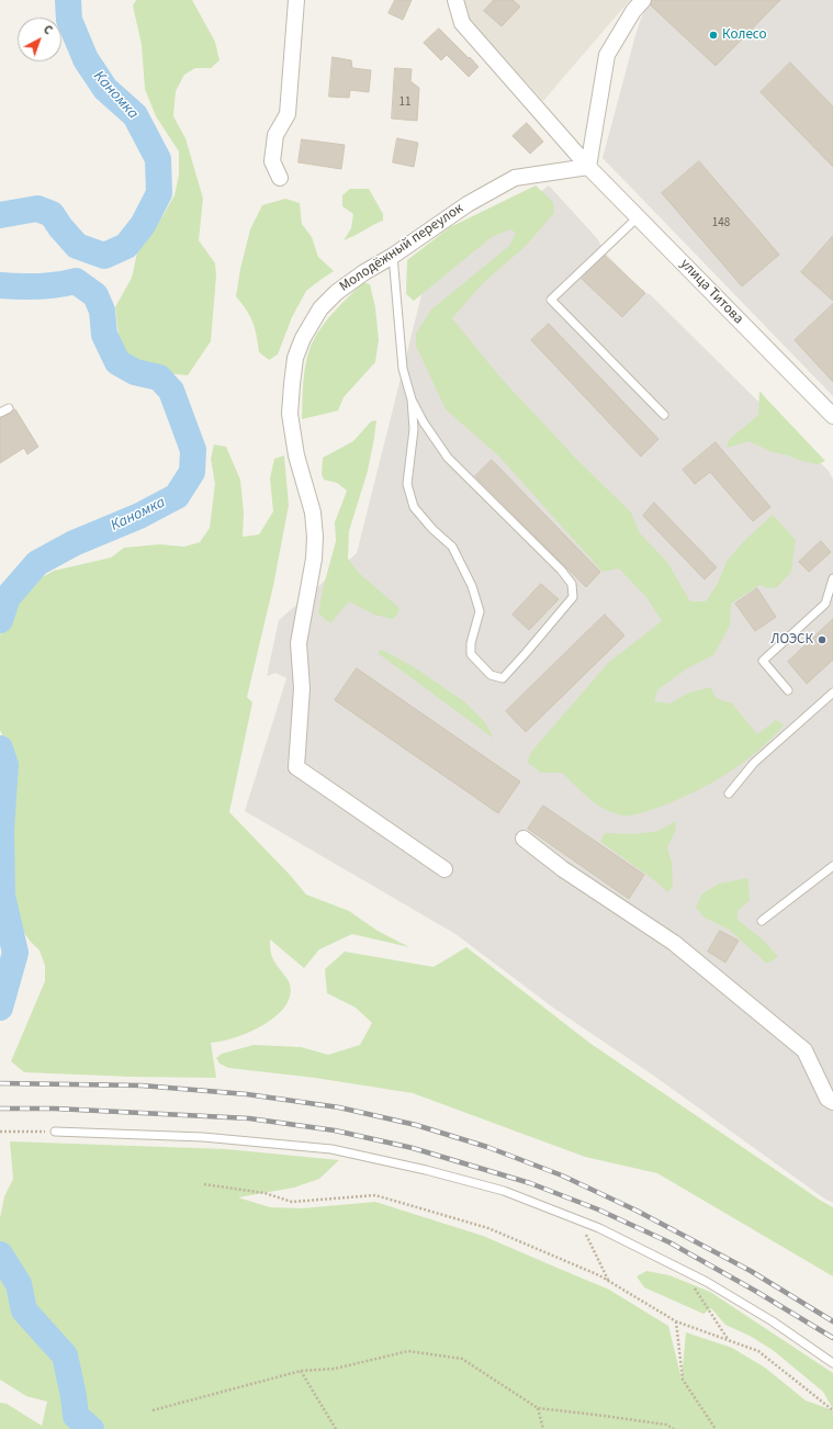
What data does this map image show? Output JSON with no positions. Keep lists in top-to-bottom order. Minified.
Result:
{"streets":{"street":["Молодёжный переулок","улица Титова"]},"crossings":[["Молодёжный переулок","улица Титова"]],"water":["Каномка"],"places":["Колесо","ЛОЭСК"],"house_numbers":["11","148"],"north":"top right"}
